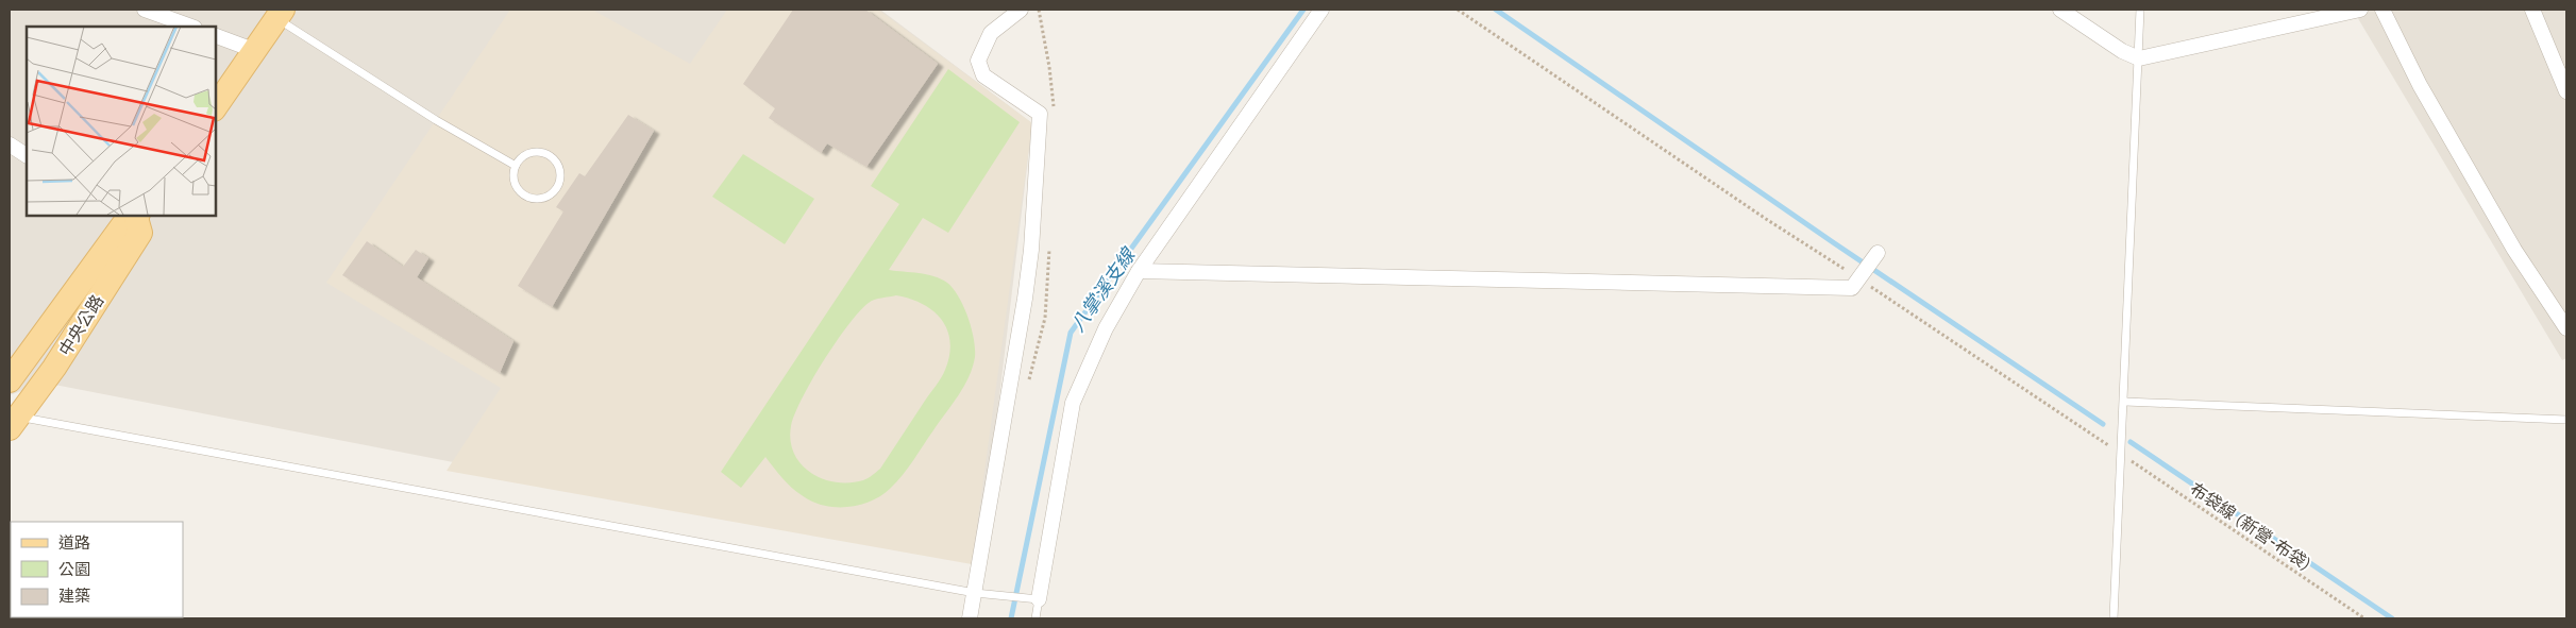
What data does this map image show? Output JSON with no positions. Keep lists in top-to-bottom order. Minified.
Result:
{"streets":{"main road":["中央公路"],"path":["布袋線 (新營-布袋)"]},"water":["八掌溪支線"],"legend":["道路","公園","建築"]}
